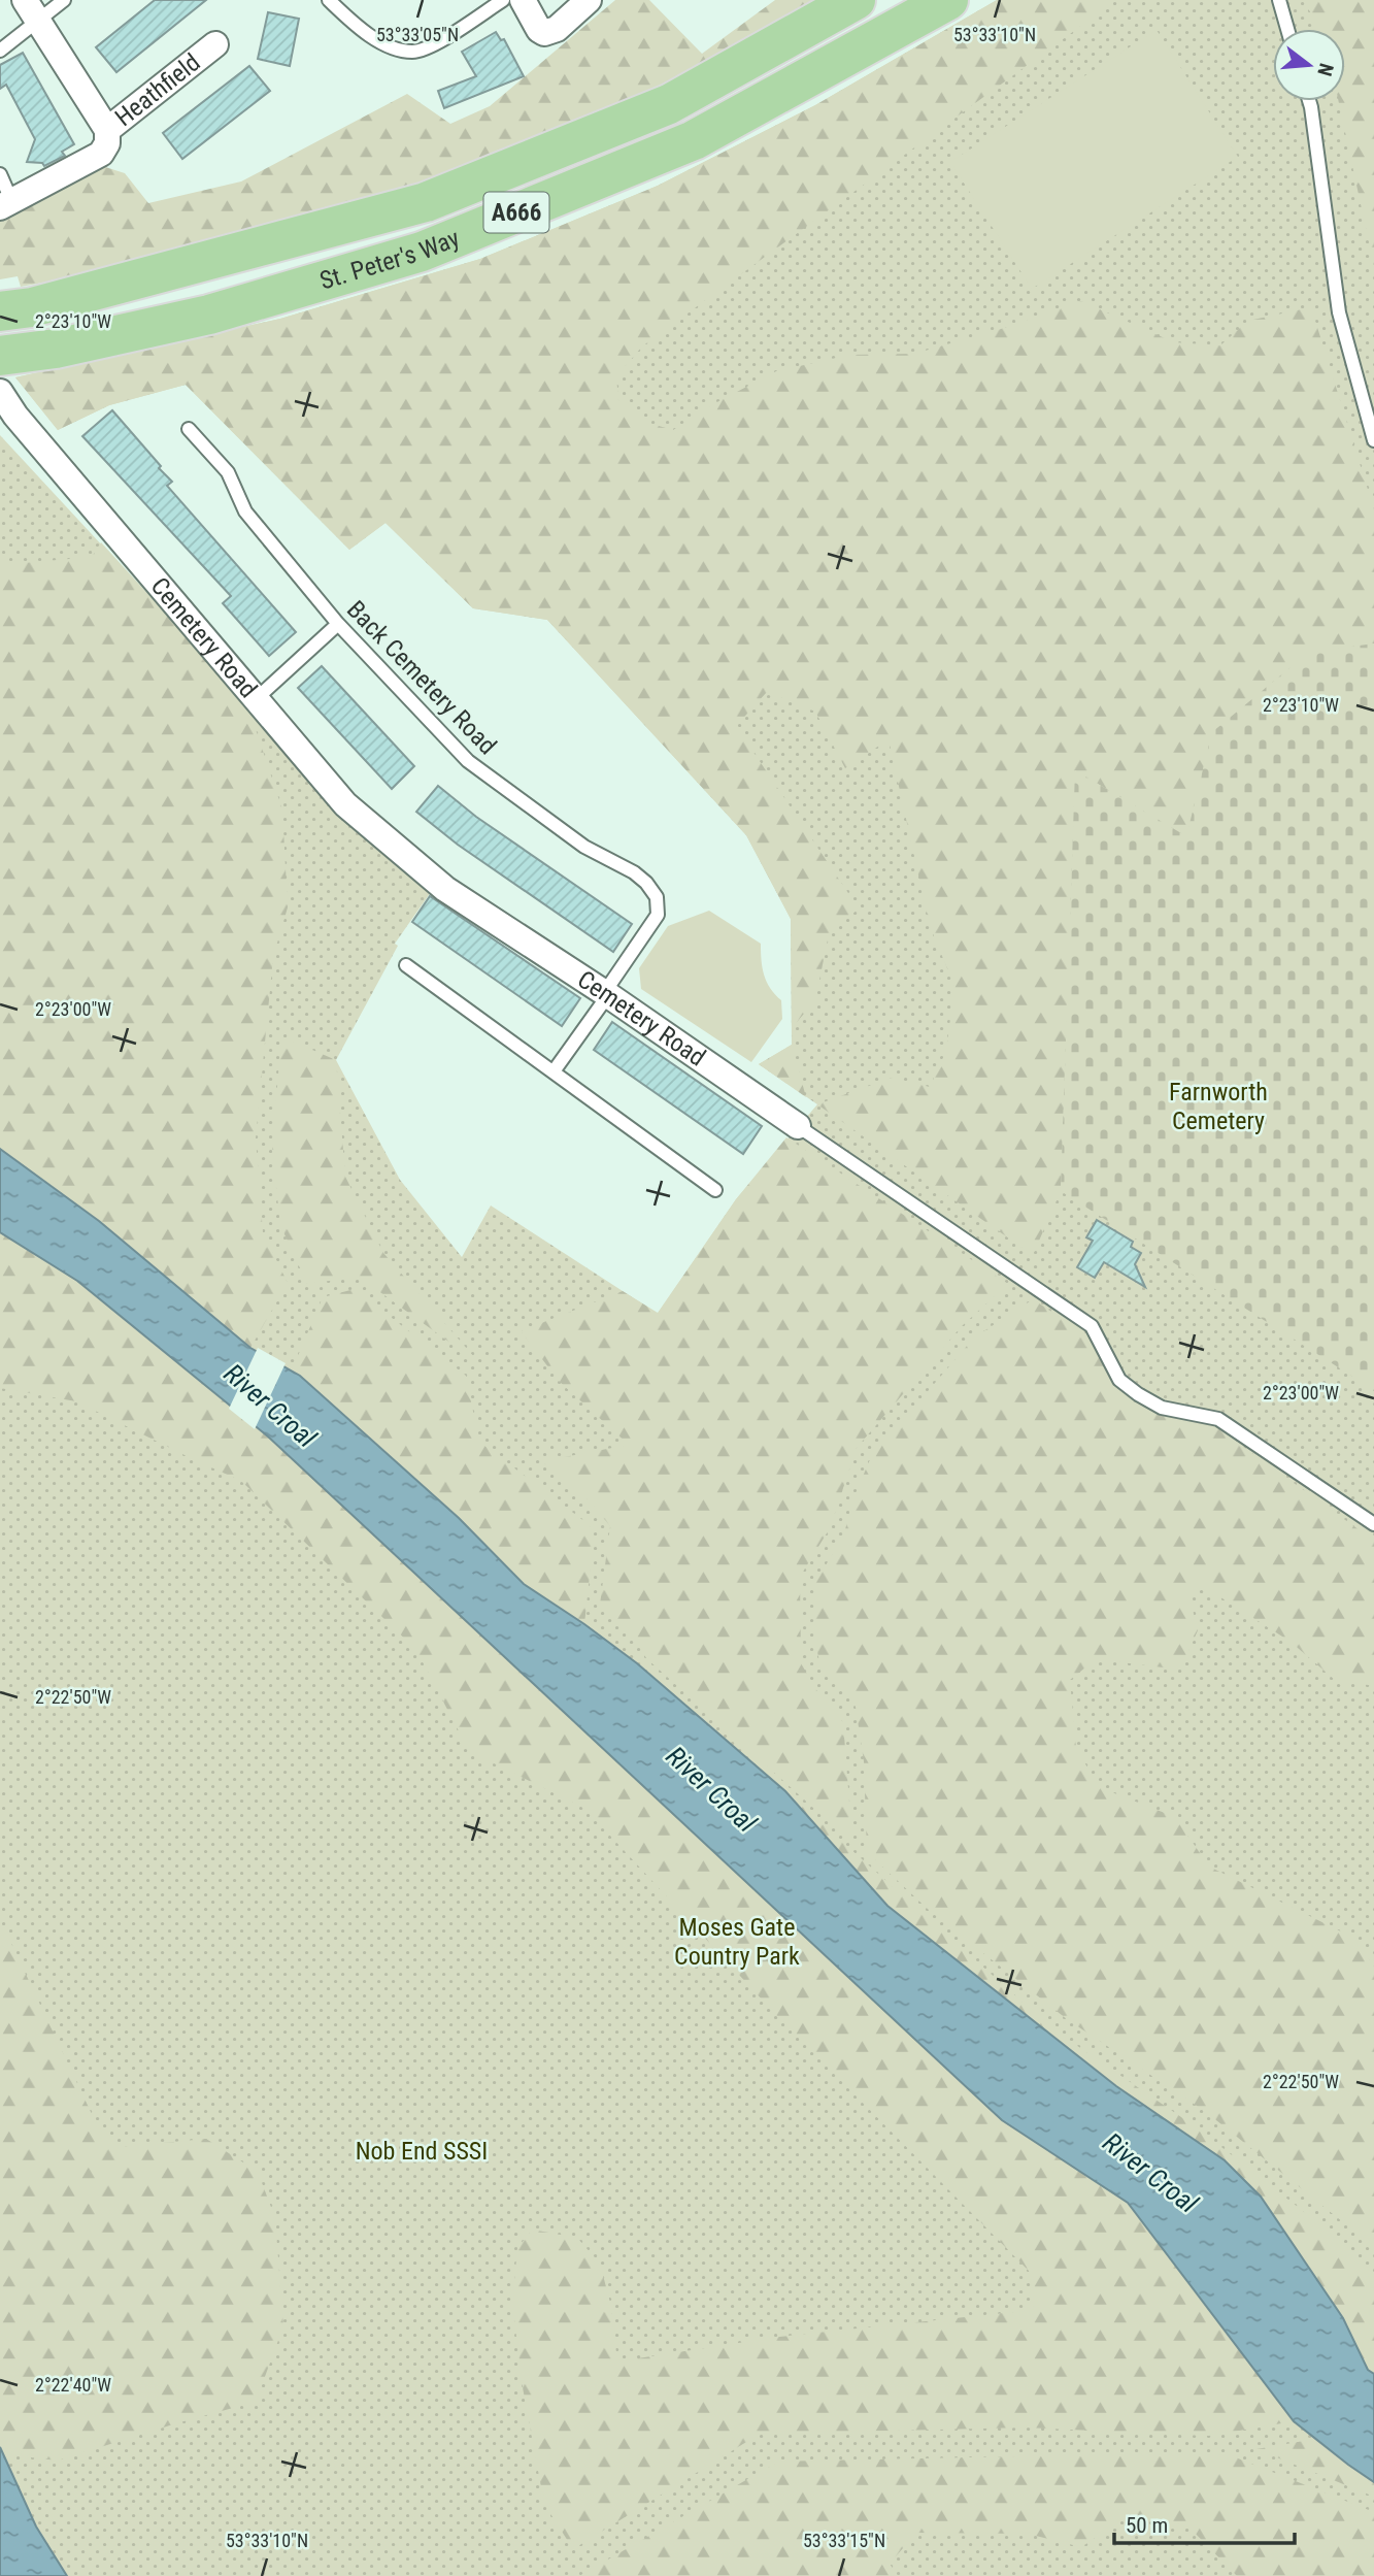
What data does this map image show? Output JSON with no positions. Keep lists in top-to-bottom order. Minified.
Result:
{"streets":{"highway":["A666","St. Peter's Way"],"street":["Heathfield","Cemetery Road"],"lane":["Back Cemetery Road"]},"crossings":[["Cemetery Road","Back Cemetery Road"]],"water":["River Croal"],"parks":["Farnworth Cemetery","Moses Gate Country Park","Nob End SSSI"],"scale_bar":"50 m","north":"right","coordinates":["53°33'05\"N","53°33'10\"N","2°23'10\"W","2°23'00\"W","2°22'50\"W","2°22'40\"W","53°33'15\"N"]}
